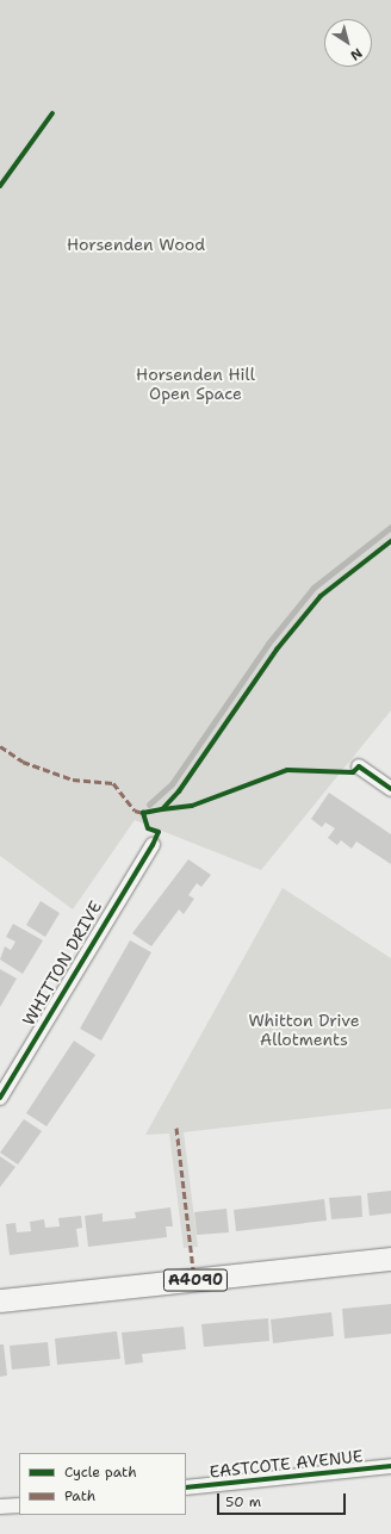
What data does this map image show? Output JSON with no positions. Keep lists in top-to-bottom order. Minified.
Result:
{"streets":{"main road":["A4090"],"street":["WHITTON DRIVE","EASTCOTE AVENUE"]},"parks":["Horsenden Wood","Horsenden Hill Open Space","Whitton Drive Allotments"],"legend":["Cycle path","Path"],"scale_bar":"50 m","north":"bottom right"}
